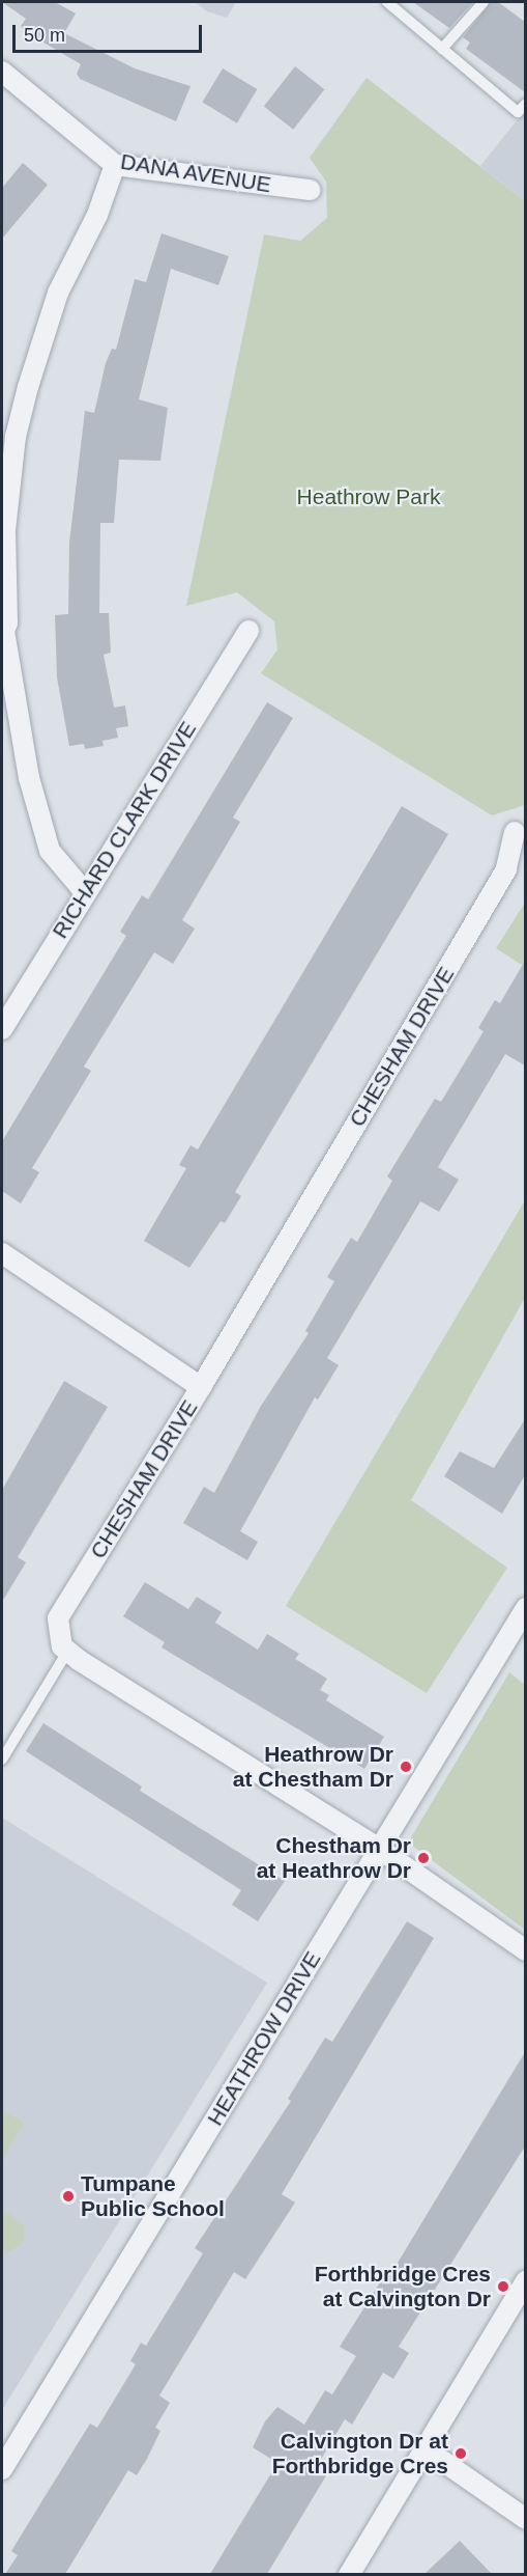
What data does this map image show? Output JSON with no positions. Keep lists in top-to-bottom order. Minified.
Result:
{"streets":{"street":["DANA AVENUE","RICHARD CLARK DRIVE","CHESHAM DRIVE","HEATHROW DRIVE"]},"parks":["Heathrow Park"],"places":["Heathrow Dr at Chestham Dr","Chestham Dr at Heathrow Dr","Tumpane Public School","Forthbridge Cres at Calvington Dr","Calvington Dr at Forthbridge Cres"],"scale_bar":"50 m"}
